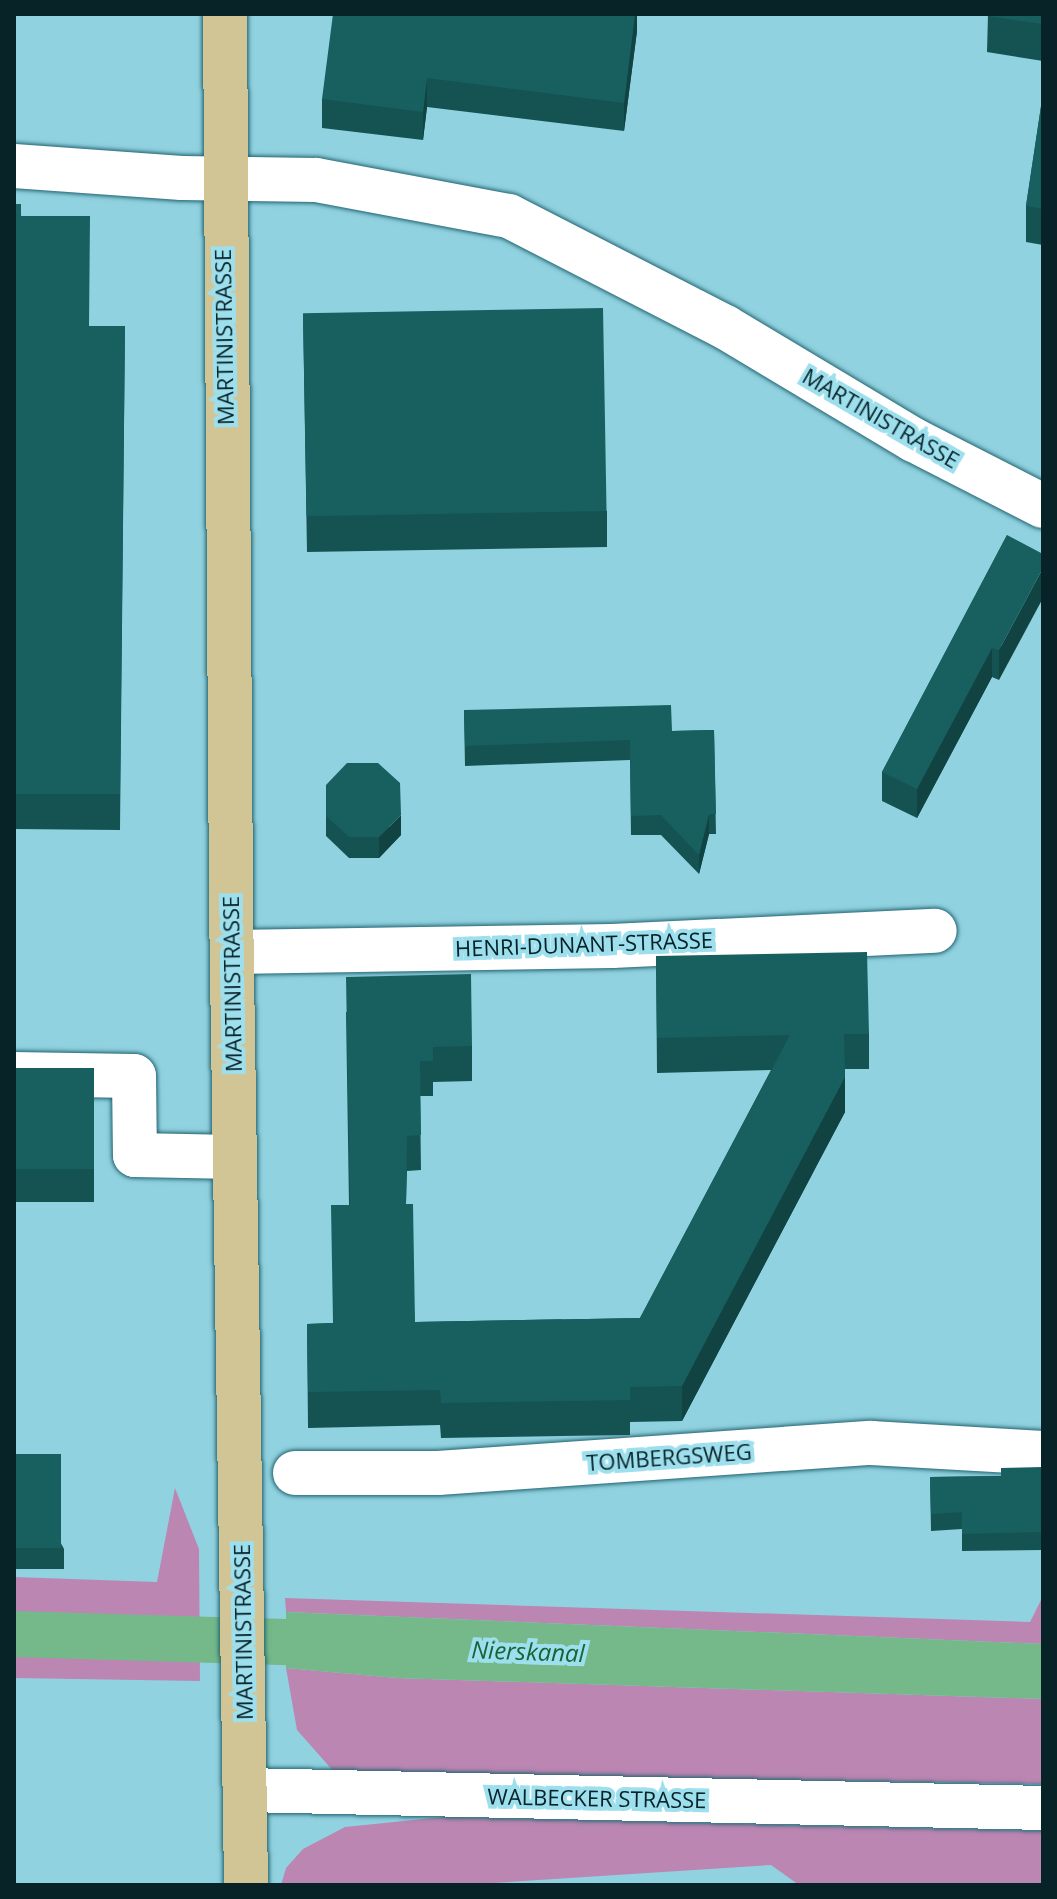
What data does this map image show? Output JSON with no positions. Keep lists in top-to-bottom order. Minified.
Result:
{"streets":{"main road":["MARTINISTRASSE"],"street":["HENRI-DUNANT-STRASSE","TOMBERGSWEG","WALBECKER STRASSE"]},"crossings":[["MARTINISTRASSE","HENRI-DUNANT-STRASSE"],["MARTINISTRASSE","WALBECKER STRASSE"]],"water":["Nierskanal"]}
